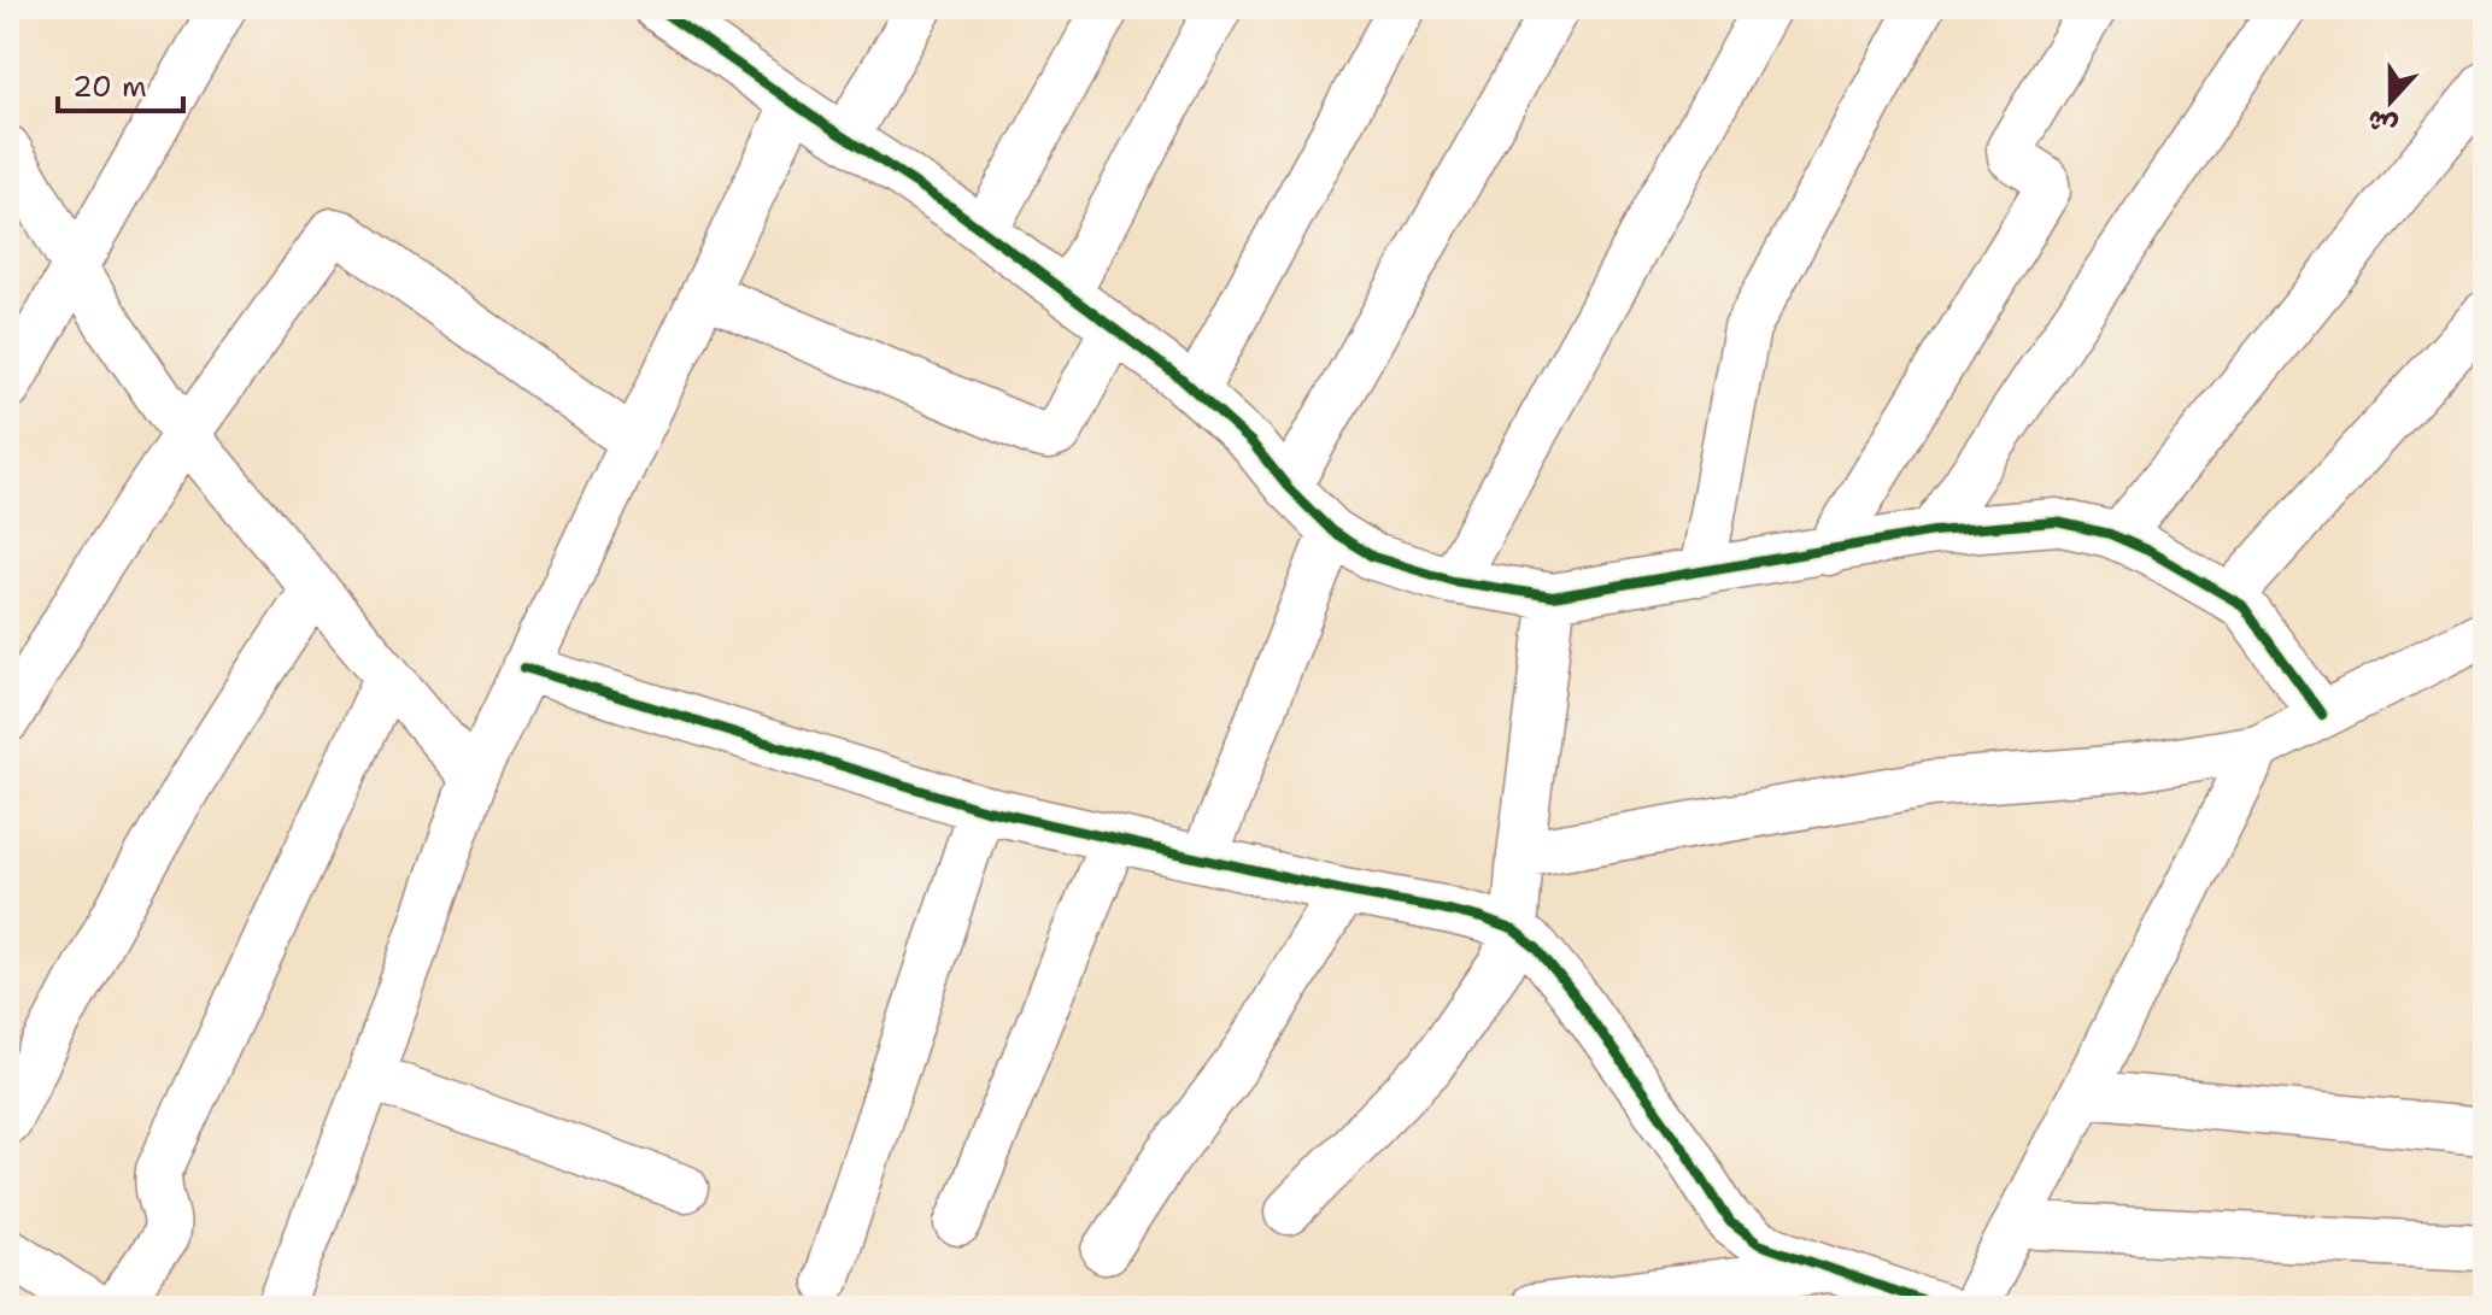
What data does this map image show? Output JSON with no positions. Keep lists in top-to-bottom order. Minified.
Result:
{"scale_bar":"20 m","north":"bottom"}
